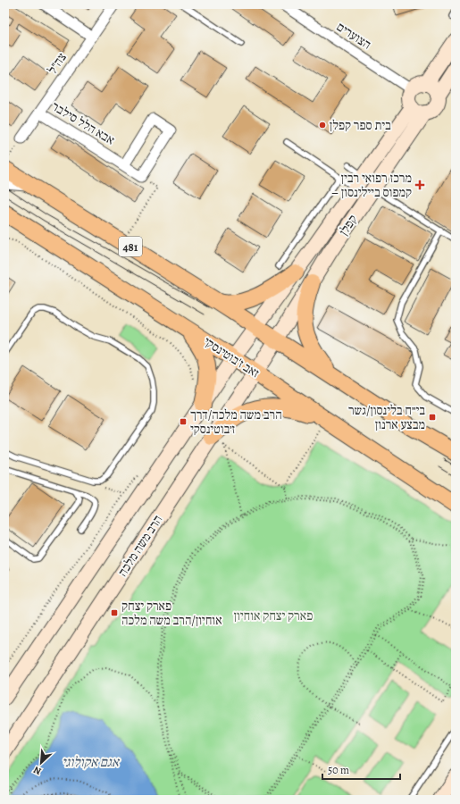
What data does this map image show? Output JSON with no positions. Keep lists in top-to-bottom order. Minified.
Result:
{"streets":{"main road":["481","זאב ז'בוטינסקי"],"street":["הצוערים","צה\"ל","אבא הלל סילבר","קפלן","הרב משה מלכה"]},"crossings":[["הצוערים","קפלן"],["צה\"ל","אבא הלל סילבר"],["קפלן","481"],["קפלן","הרב משה מלכה"],["481","הרב משה מלכה"],["זאב ז'בוטינסקי","הרב משה מלכה"]],"water":["אגם אקולוגי"],"parks":["פארק יצחק אוחיון"],"places":{"other":["בית ספר קפלן"],"health":["מרכז רפואי רבין – קמפוס ביילינסון"],"transit":["בי״ח בלינסון/גשר מבצע ארנון","הרב משה מלכה/דרך ז׳בוטינסקי","פארק יצחק אוחיון/הרב משה מלכה"]},"scale_bar":"50 m","north":"bottom left"}
